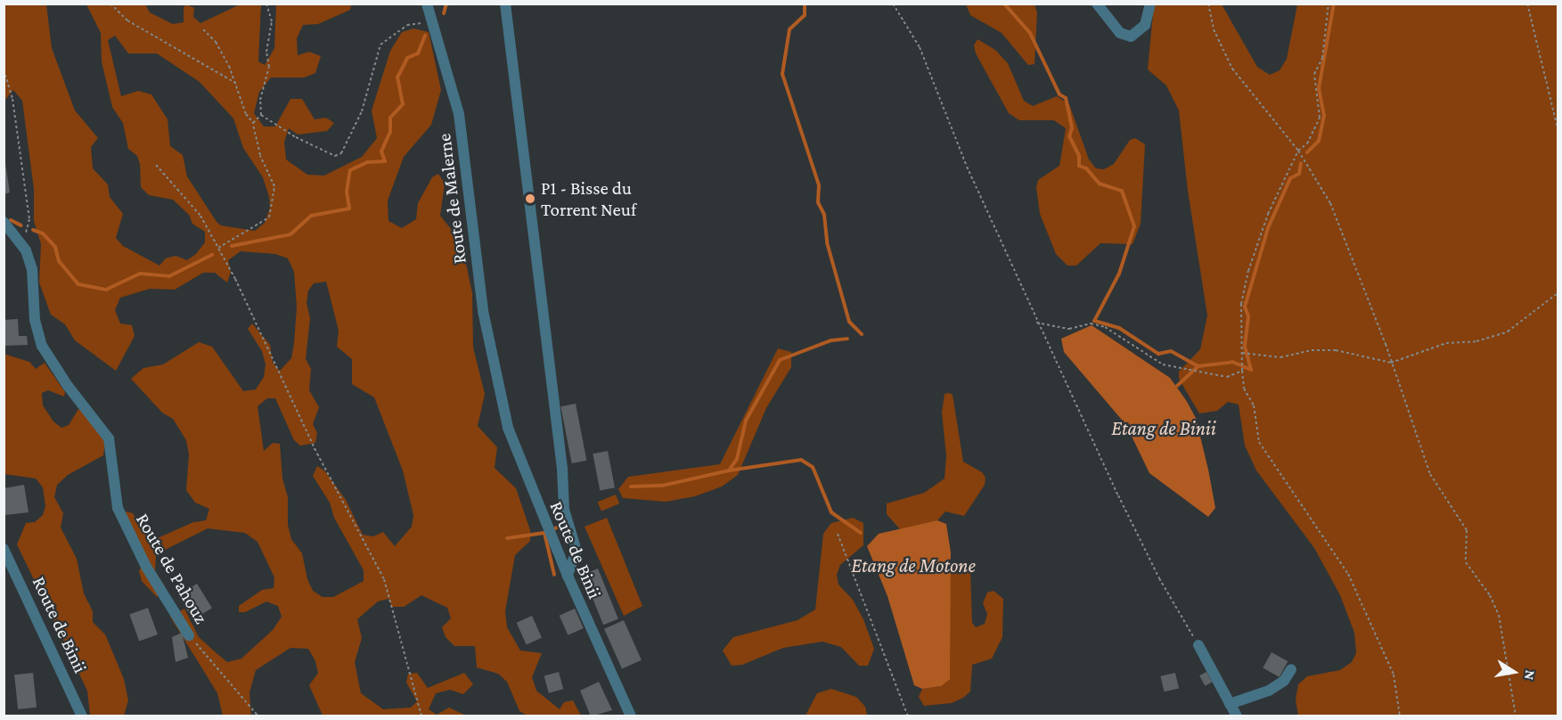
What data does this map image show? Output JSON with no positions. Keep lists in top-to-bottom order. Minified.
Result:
{"streets":{"street":["Route de Malerne","Route de Binii","Route de Pahouz"]},"crossings":[["Route de Malerne","Route de Binii"]],"water":["Etang de Binii","Etang de Motone"],"places":["P1 - Bisse du Torrent Neuf"],"north":"right"}
